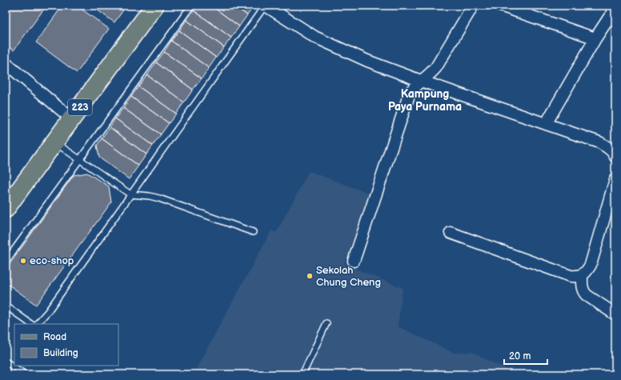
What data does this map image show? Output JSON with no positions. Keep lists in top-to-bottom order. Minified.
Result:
{"streets":{"main road":["223"]},"districts":["Kampung Paya Purnama"],"places":["eco-shop","Sekolah Chung Cheng"],"legend":["Road","Building"],"scale_bar":"20 m"}
